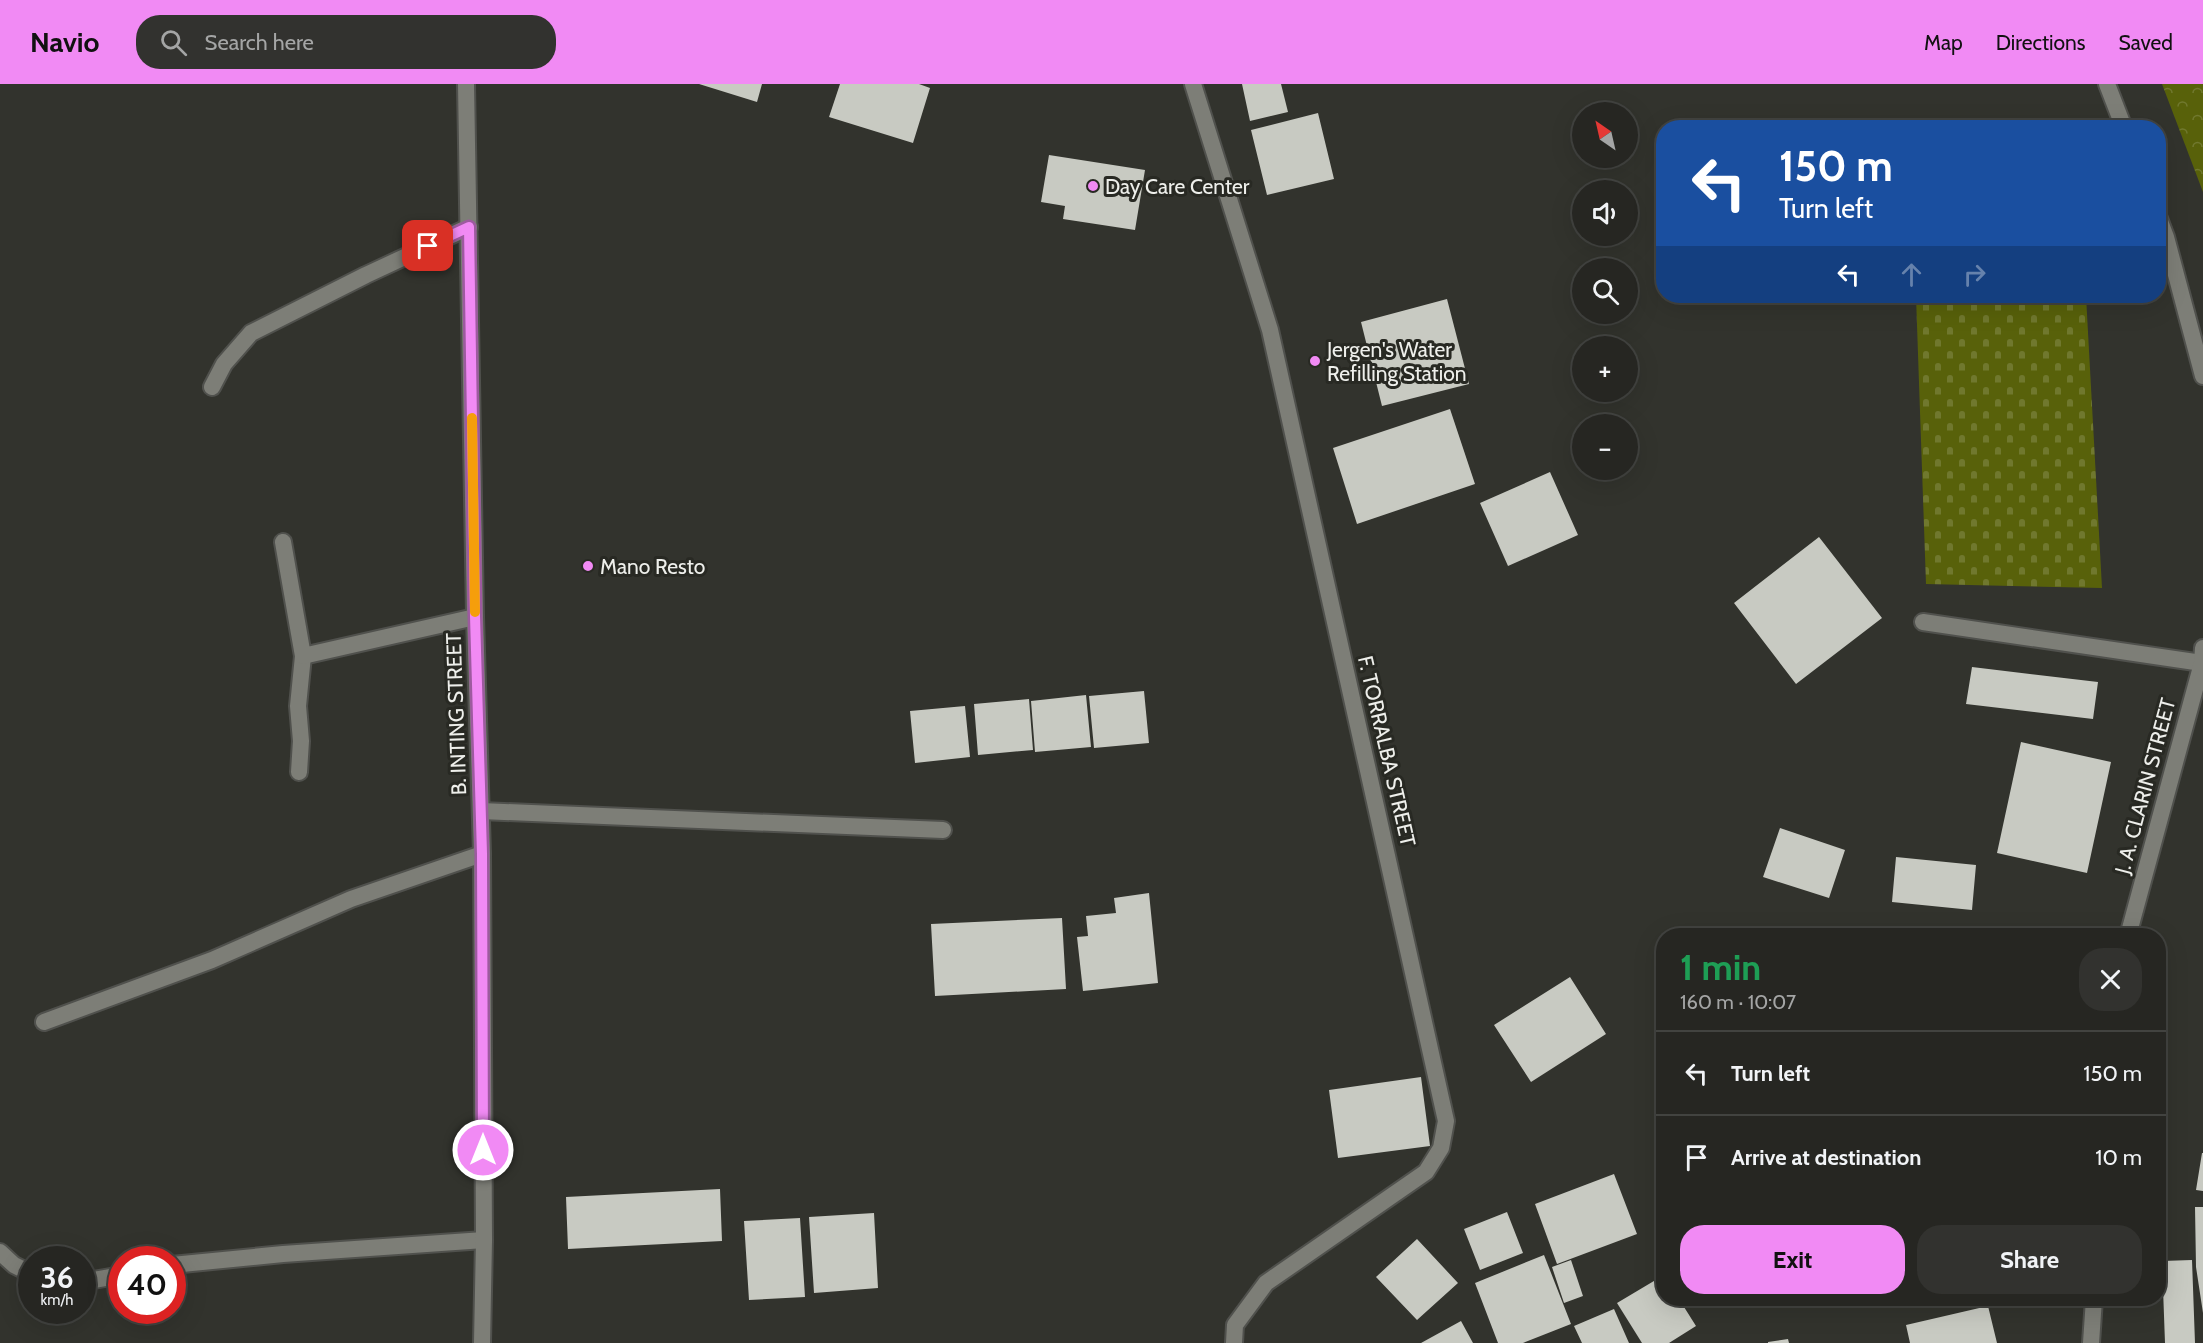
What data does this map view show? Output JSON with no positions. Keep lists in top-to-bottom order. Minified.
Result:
{"streets":{"street":["B. INTING STREET","F. TORRALBA STREET","J. A. CLARIN STREET"]},"places":["Day Care Center","Jergen's Water Refilling Station","Mano Resto"],"north":"top left","page":{"header":"Navio","search":"Search here","nav":["Map","Directions","Saved"],"map_buttons":["+","−"],"turn":["150 m","Turn left"],"heading":["1 min","160 m · 10:07"],"list":[{"name":"Turn left","value":"150 m"},{"name":"Arrive at destination","value":"10 m"}],"buttons":["Exit","Share"],"speed":"36 km/h","limit":"40"}}
